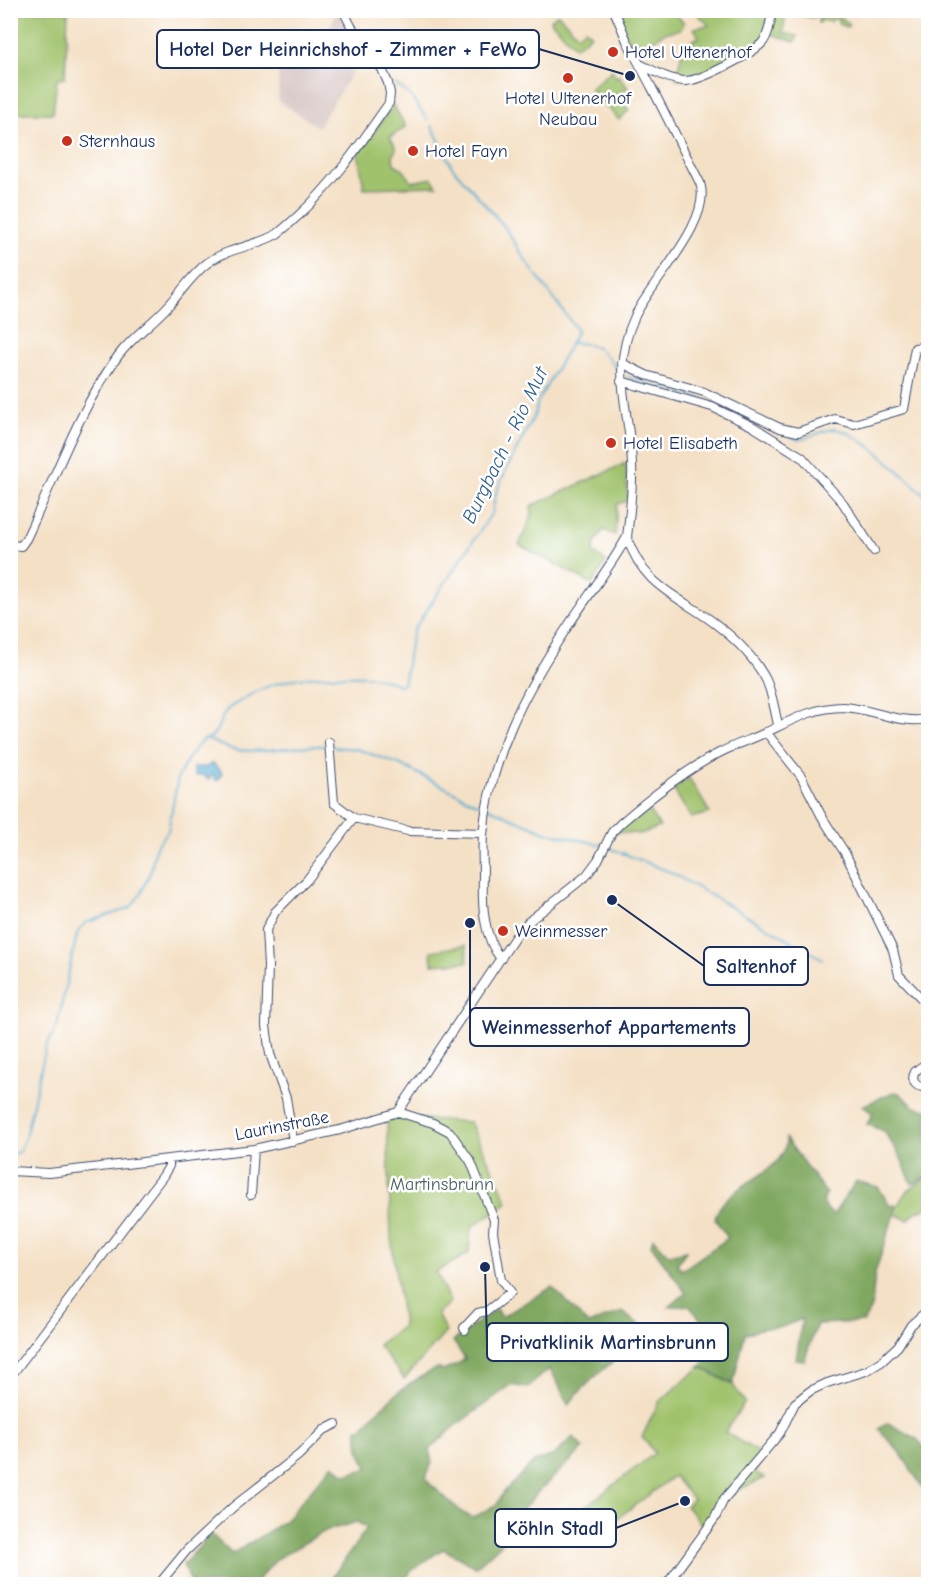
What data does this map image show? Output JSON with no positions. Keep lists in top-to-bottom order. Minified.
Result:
{"streets":{"street":["Laurinstraße"]},"water":["Burgbach - Rio Mut"],"parks":["Martinsbrunn"],"places":["Hotel Ultenerhof","Hotel Der Heinrichshof - Zimmer + FeWo","Hotel Ultenerhof Neubau","Sternhaus","Hotel Fayn","Hotel Elisabeth","Saltenhof","Weinmesserhof Appartements","Weinmesser","Privatklinik Martinsbrunn","Köhln Stadl"]}
